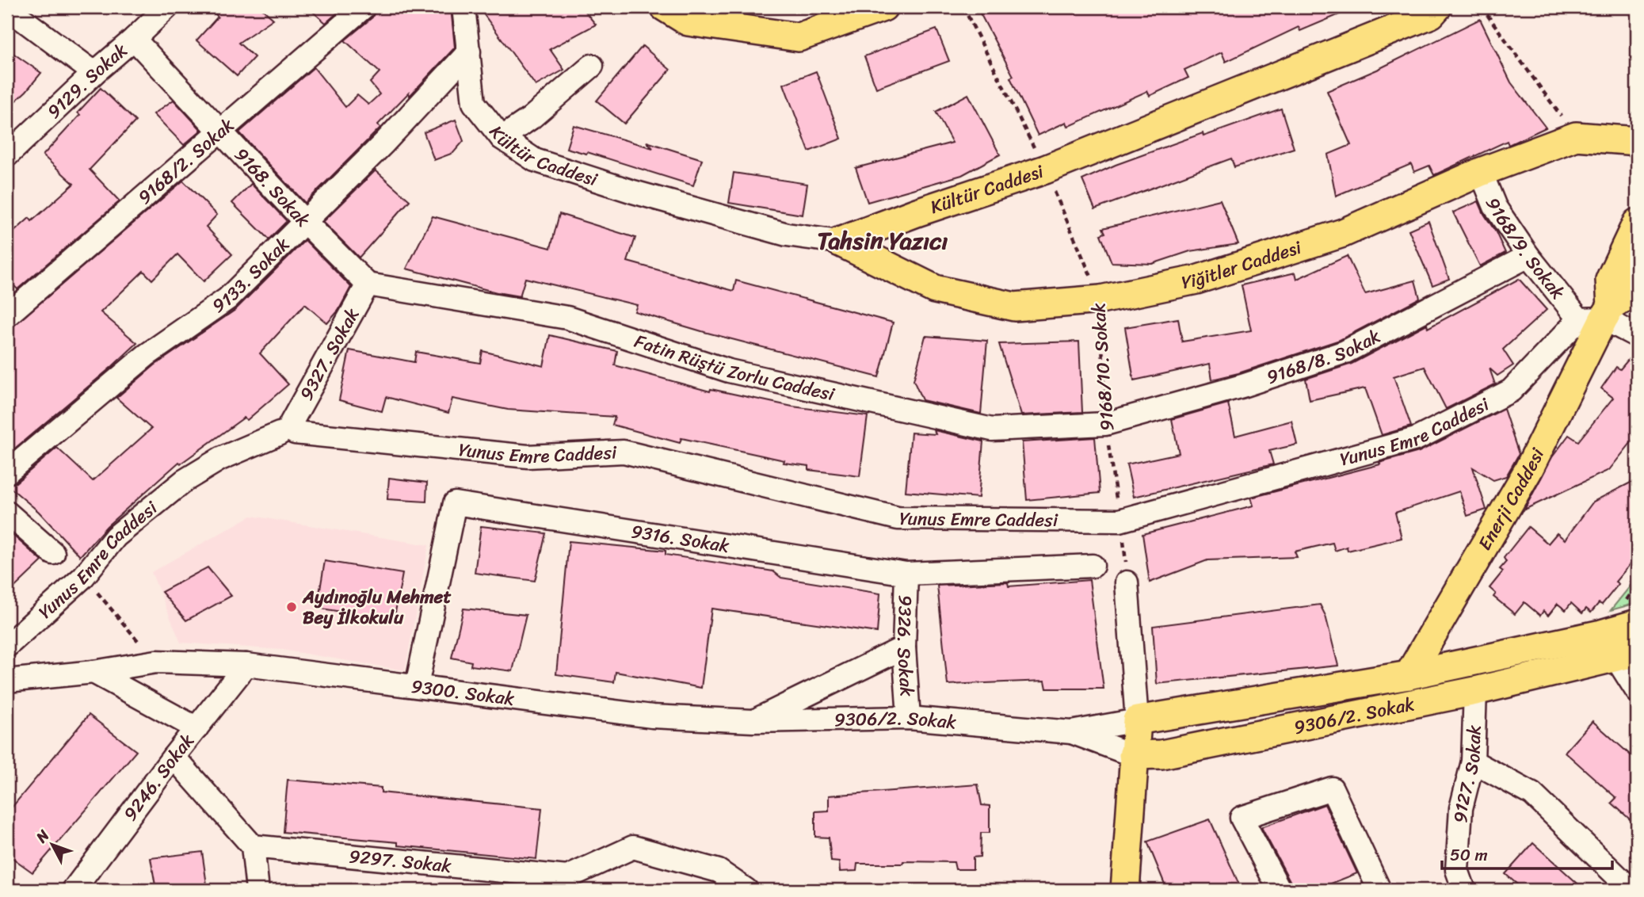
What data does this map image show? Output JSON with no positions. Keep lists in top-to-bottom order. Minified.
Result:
{"streets":{"main road":["Kültür Caddesi","Yiğitler Caddesi","Yunus Emre Caddesi","Enerji Caddesi","9306/2. Sokak"],"street":["9129. Sokak","9168/2. Sokak","9168. Sokak","9168/9. Sokak","9133. Sokak","9327. Sokak","9168/8. Sokak","Fatin Rüştü Zorlu Caddesi","9316. Sokak","9326. Sokak","9300. Sokak","9127. Sokak","9246. Sokak","9297. Sokak"],"path":["9168/10. Sokak"]},"crossings":[["9129. Sokak","9168. Sokak"],["Kültür Caddesi","Yiğitler Caddesi"],["Kültür Caddesi","9133. Sokak"],["Kültür Caddesi","9168/10. Sokak"],["9168/2. Sokak","9168. Sokak"],["9168. Sokak","9133. Sokak"],["9168. Sokak","9327. Sokak"],["9168. Sokak","Fatin Rüştü Zorlu Caddesi"],["9168/9. Sokak","Yiğitler Caddesi"],["9168/9. Sokak","9168/8. Sokak"],["9168/9. Sokak","Yunus Emre Caddesi"],["9168/9. Sokak","Enerji Caddesi"],["Yiğitler Caddesi","9168/10. Sokak"],["9327. Sokak","Fatin Rüştü Zorlu Caddesi"],["9327. Sokak","Yunus Emre Caddesi"],["9168/8. Sokak","Fatin Rüştü Zorlu Caddesi"],["9168/8. Sokak","9168/10. Sokak"],["Fatin Rüştü Zorlu Caddesi","9168/10. Sokak"],["9168/10. Sokak","Yunus Emre Caddesi"],["Yunus Emre Caddesi","Enerji Caddesi"],["Enerji Caddesi","9306/2. Sokak"],["9316. Sokak","9326. Sokak"],["9316. Sokak","9300. Sokak"],["9326. Sokak","9300. Sokak"],["9326. Sokak","9306/2. Sokak"],["9300. Sokak","9306/2. Sokak"],["9300. Sokak","9246. Sokak"],["9306/2. Sokak","9127. Sokak"]],"districts":["Tahsin Yazıcı"],"places":["Aydınoğlu Mehmet Bey İlkokulu"],"scale_bar":"50 m","north":"top left"}
